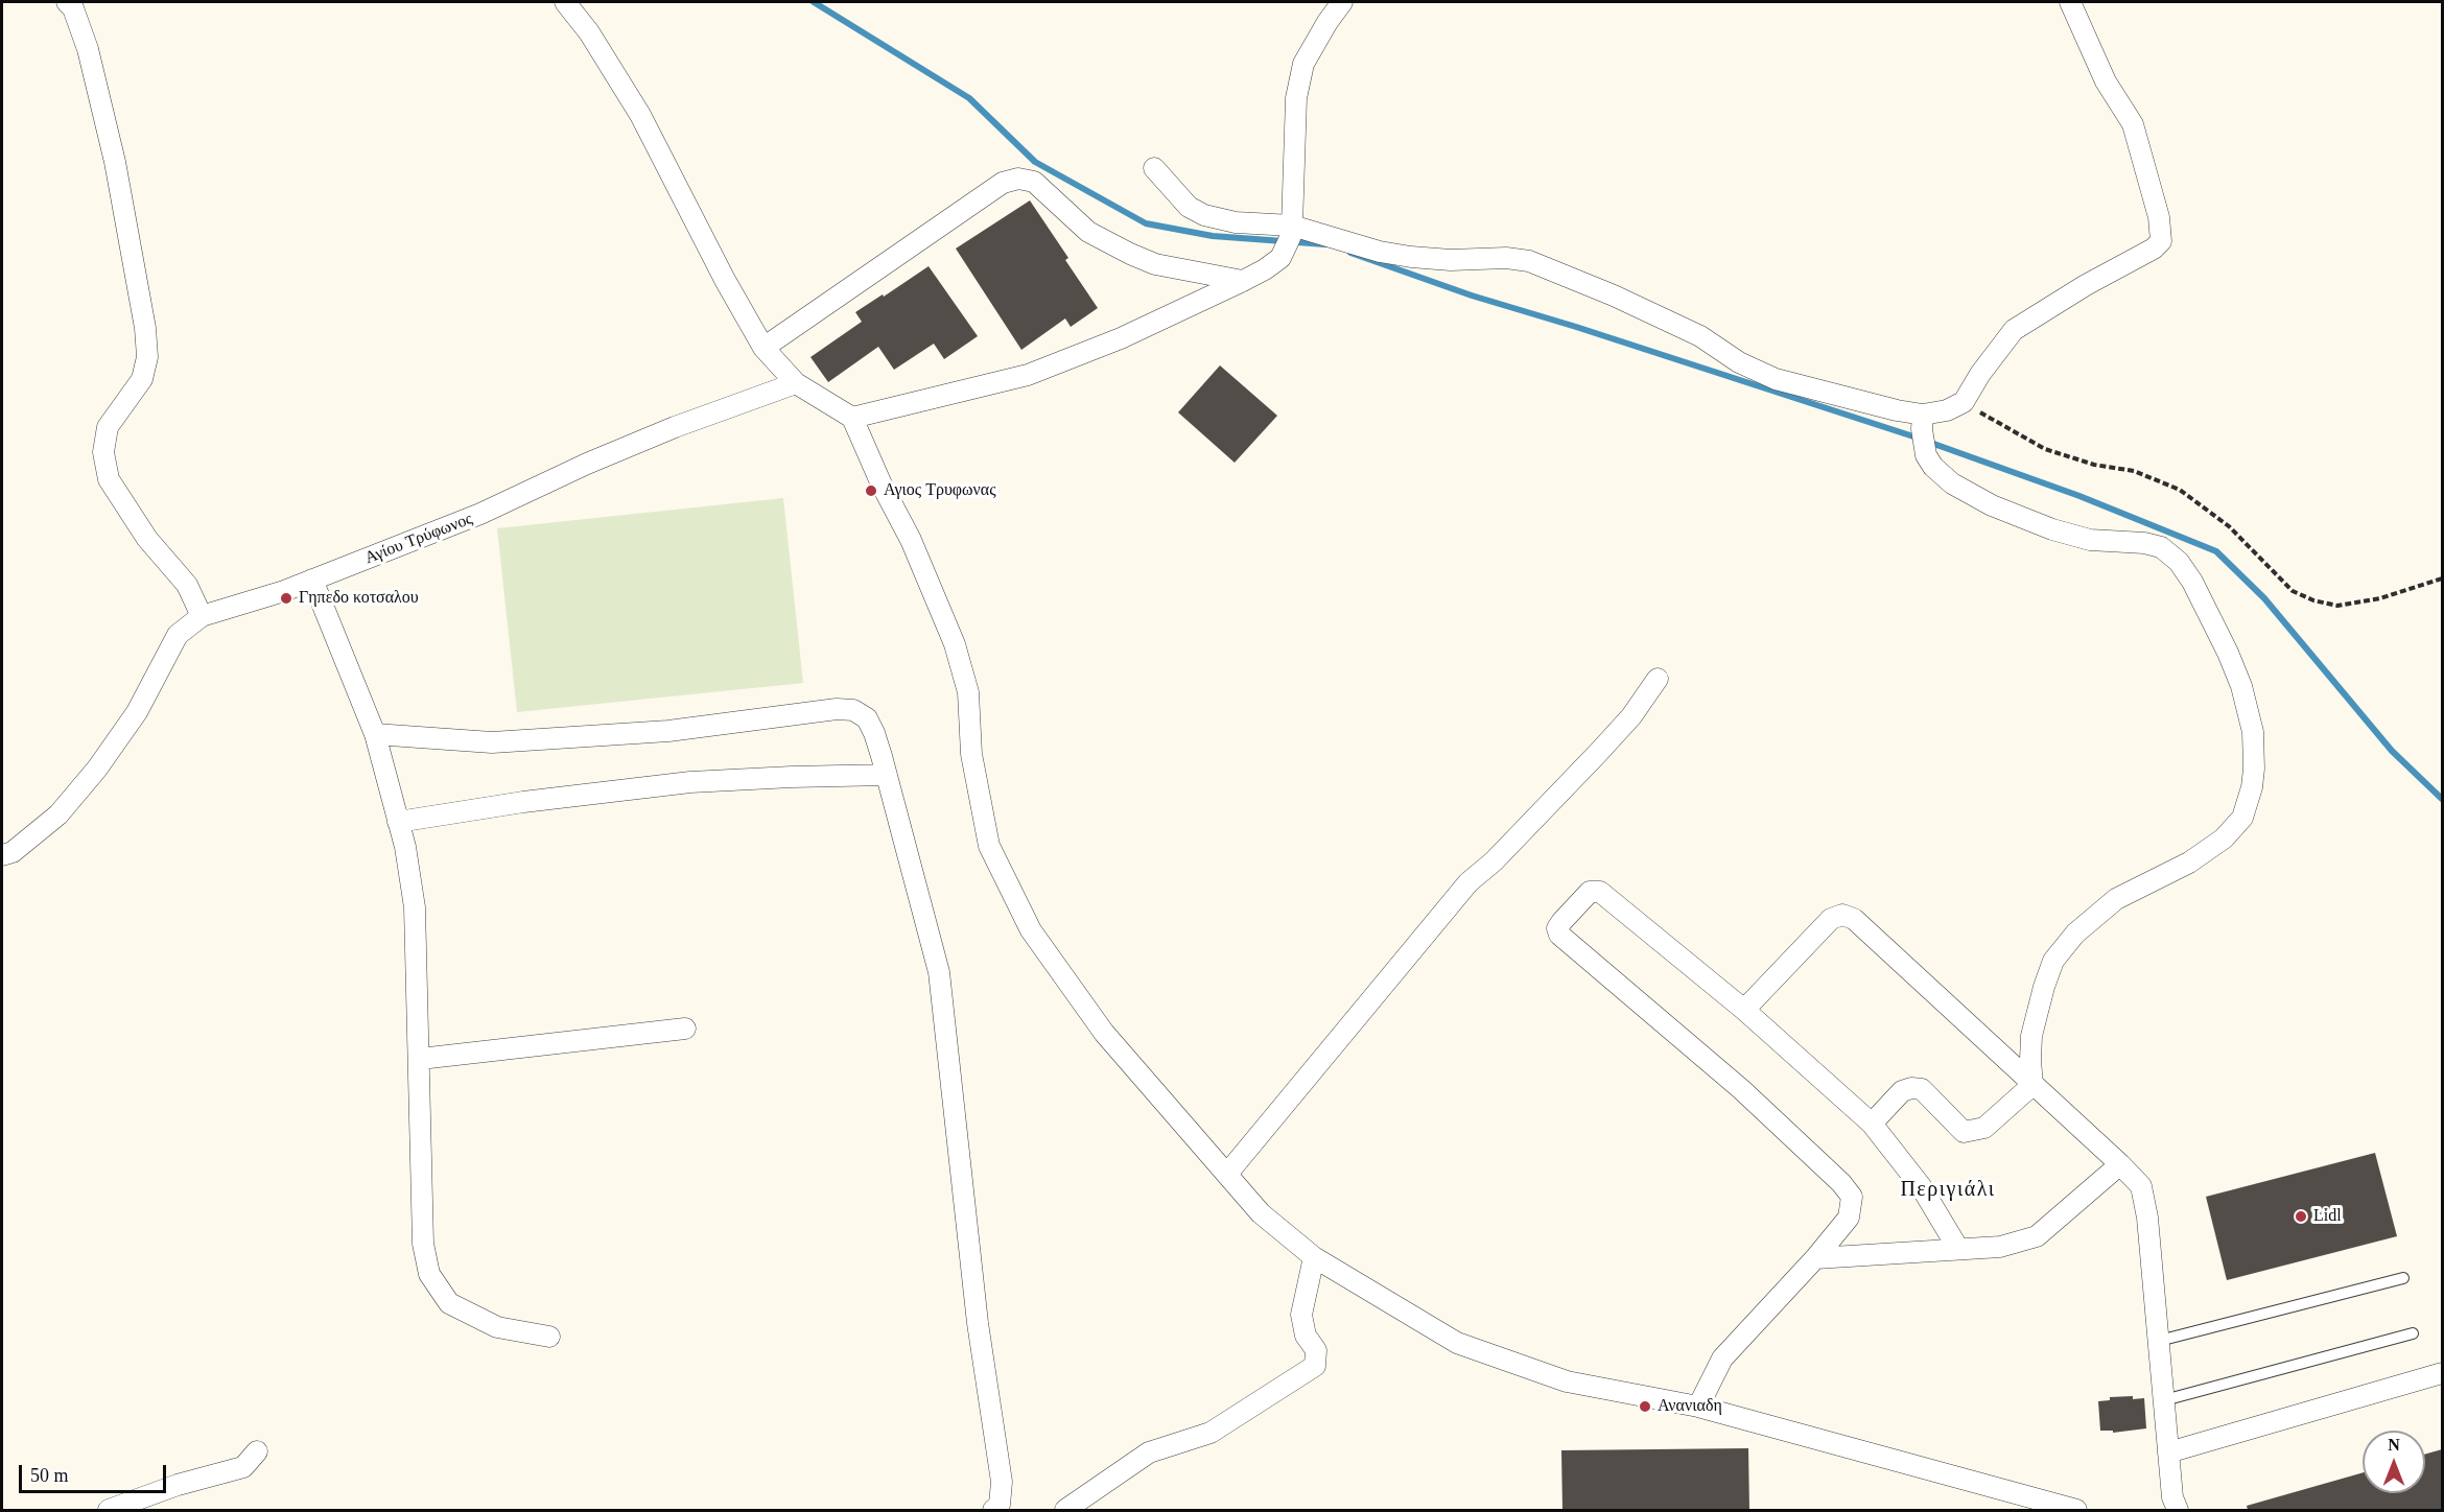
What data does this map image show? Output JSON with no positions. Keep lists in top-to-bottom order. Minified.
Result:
{"streets":{"street":["Αγίου Τρύφωνος"]},"districts":["Περιγιάλι"],"places":["Αγιος Τρυφωνας","Γηπεδο κοτσαλου","Lidl","Ανανιαδη"],"scale_bar":"50 m","north":"top"}
